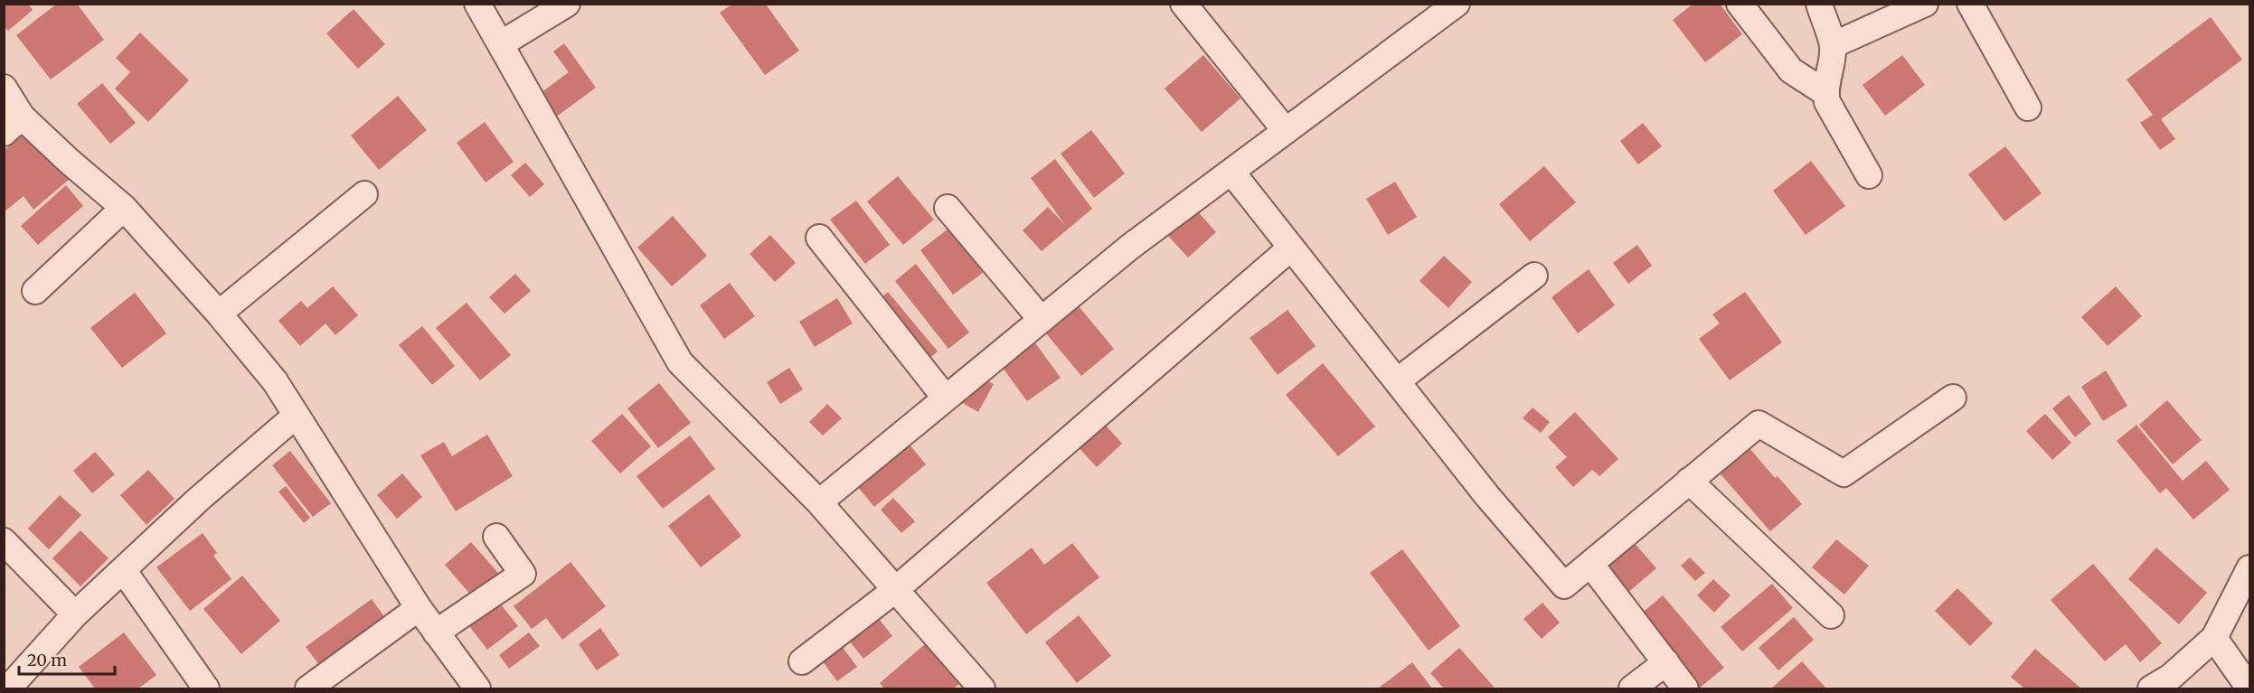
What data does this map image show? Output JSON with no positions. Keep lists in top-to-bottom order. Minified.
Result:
{"scale_bar":"20 m"}
